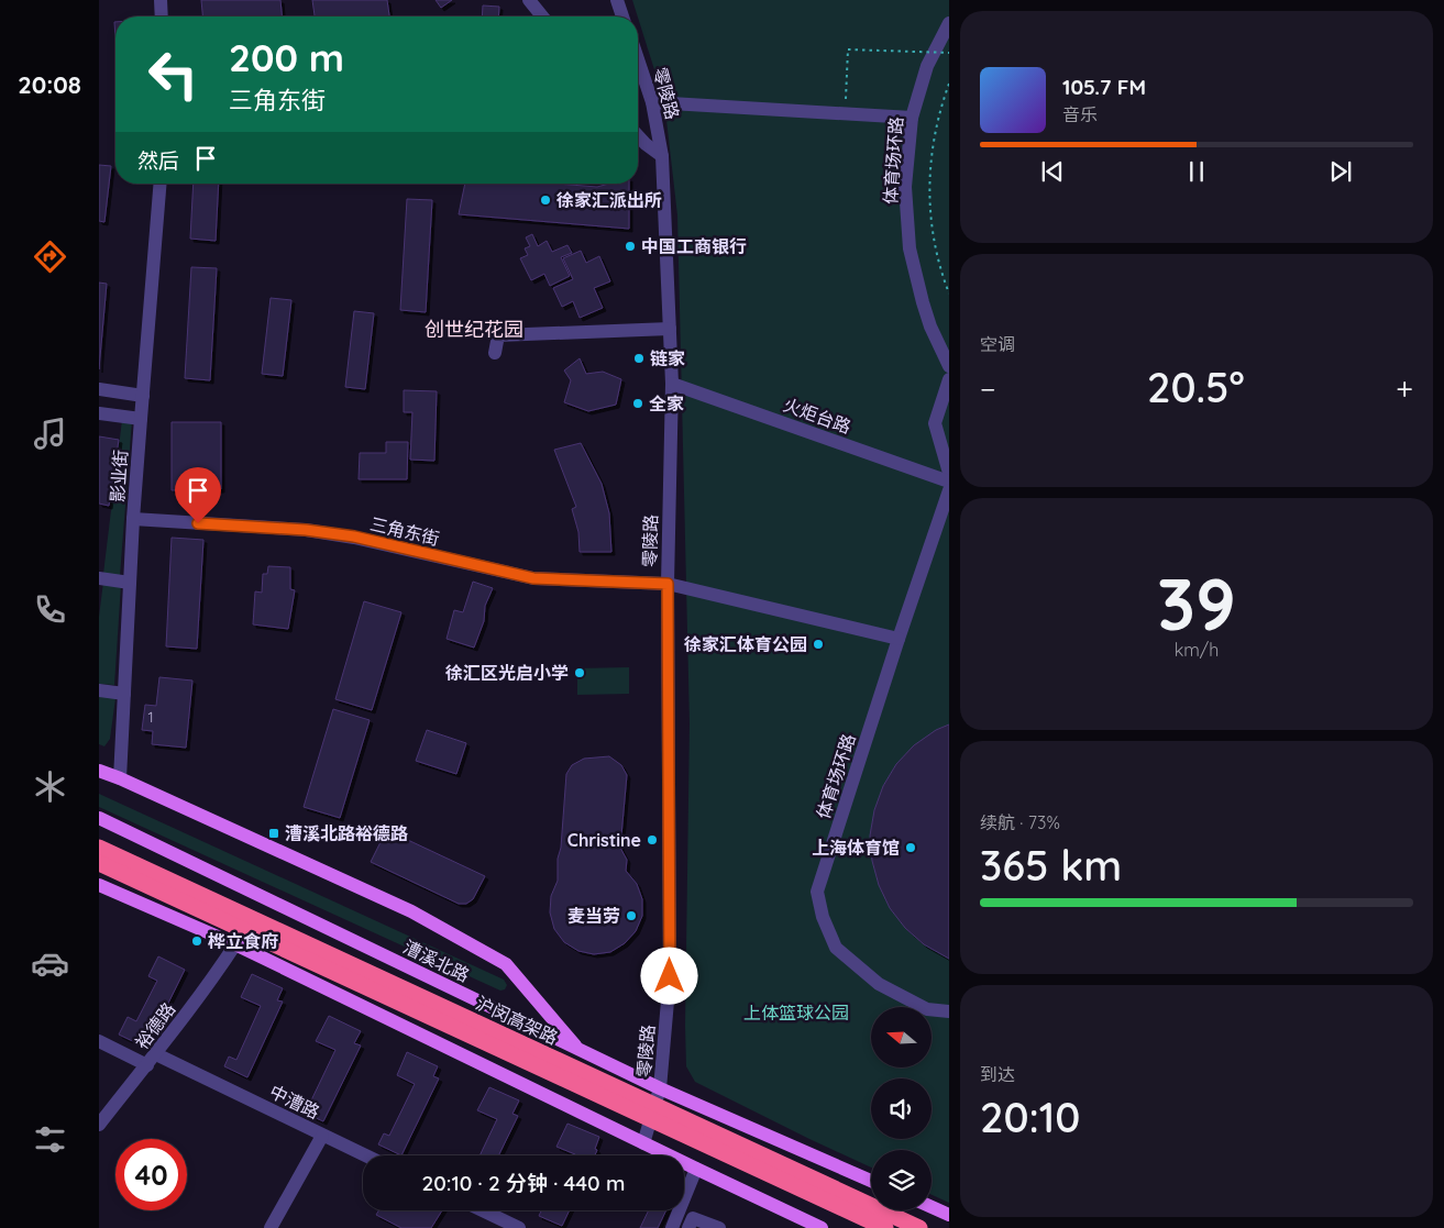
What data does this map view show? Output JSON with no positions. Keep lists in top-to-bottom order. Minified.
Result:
{"streets":{"highway":["沪闵高架路"],"main road":["漕溪北路"],"street":["零陵路","体育场环路","火炬台路","影业街","三角东街","裕德路","中漕路"]},"crossings":[["零陵路","火炬台路"],["零陵路","三角东街"],["零陵路","漕溪北路"],["体育场环路","三角东街"],["影业街","三角东街"],["裕德路","中漕路"]],"districts":["创世纪花园"],"parks":["上体篮球公园"],"places":{"other":["徐家汇派出所","中国工商银行","链家","全家","徐家汇体育公园","徐汇区光启小学","Christine","上海体育馆","麦当劳","桦立食府"],"transit":["漕溪北路裕德路"]},"house_numbers":["1"],"north":"left","page":{"tabs":"20:08","turn":["200 m","三角东街"],"song":["105.7 FM","音乐"],"then":"然后","tile":["空调",["39","km/h"],["续航 · 73%","365 km"],["到达","20:10"]],"heat":["−","20.5°","+"],"limit":"40","trip":"20:10 · 2 分钟 · 440 m"}}
